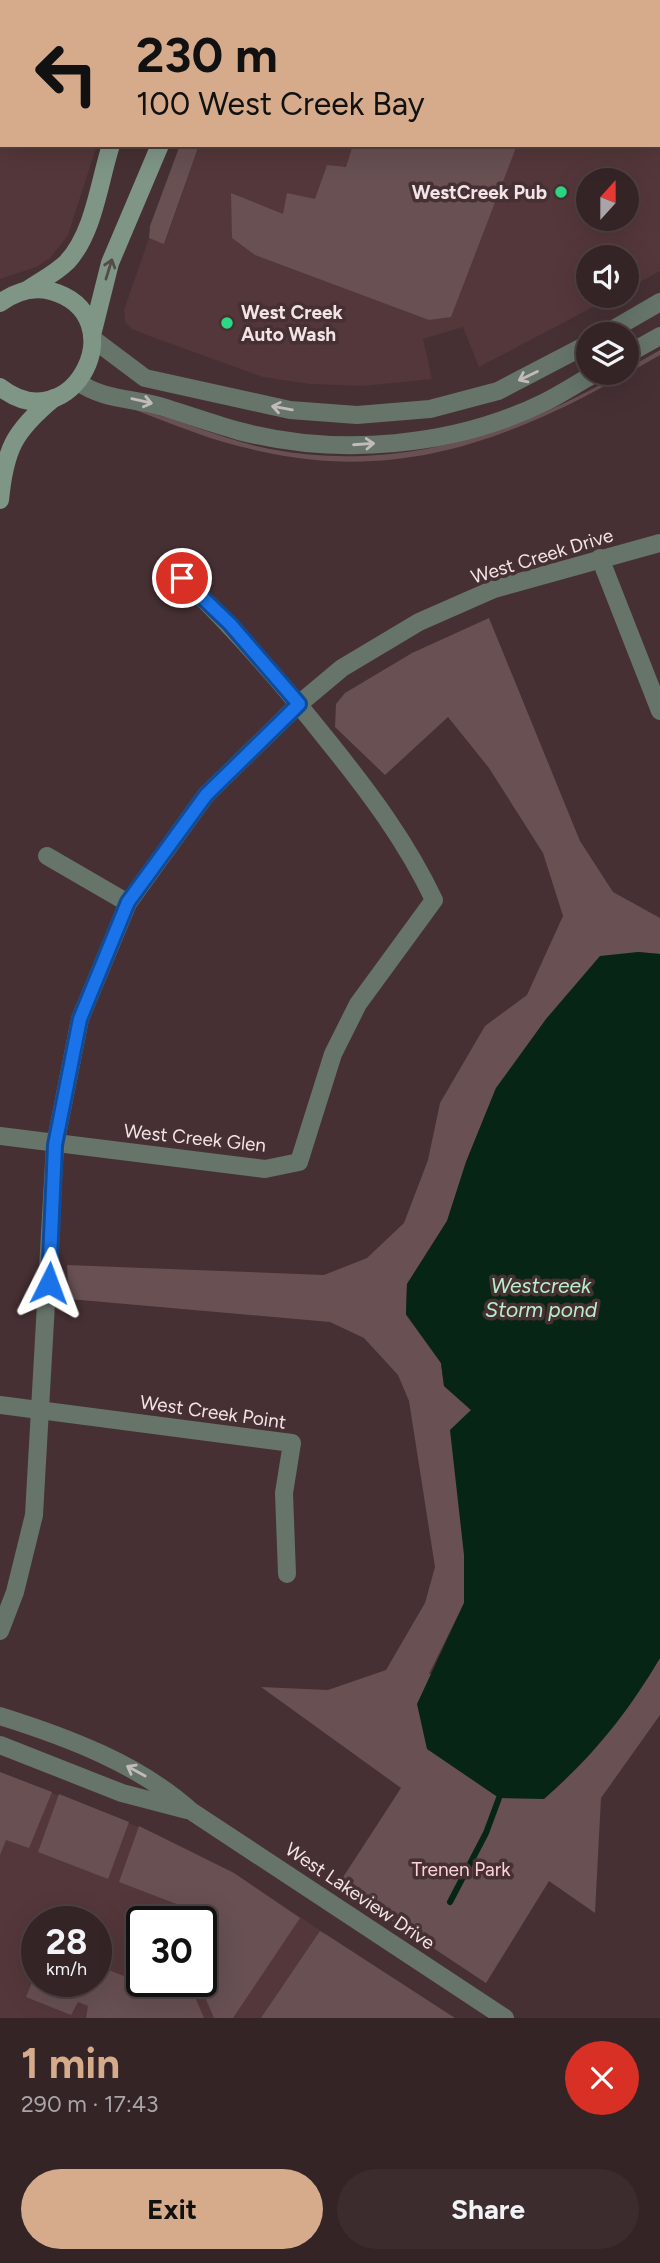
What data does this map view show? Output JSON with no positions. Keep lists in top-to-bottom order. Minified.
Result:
{"streets":{"street":["West Creek Drive","West Creek Glen","West Creek Point","West Lakeview Drive"]},"crossings":[["West Creek Drive","West Creek Glen"],["West Creek Drive","West Creek Point"]],"water":["Westcreek Storm pond"],"parks":["Trenen Park"],"places":["WestCreek Pub","West Creek Auto Wash"],"north":"top","page":{"turn":["230 m","100 West Creek Bay"],"speed":"28 km/h","limit":"30","heading":["1 min","290 m · 17:43"],"buttons":["Exit","Share"]}}
